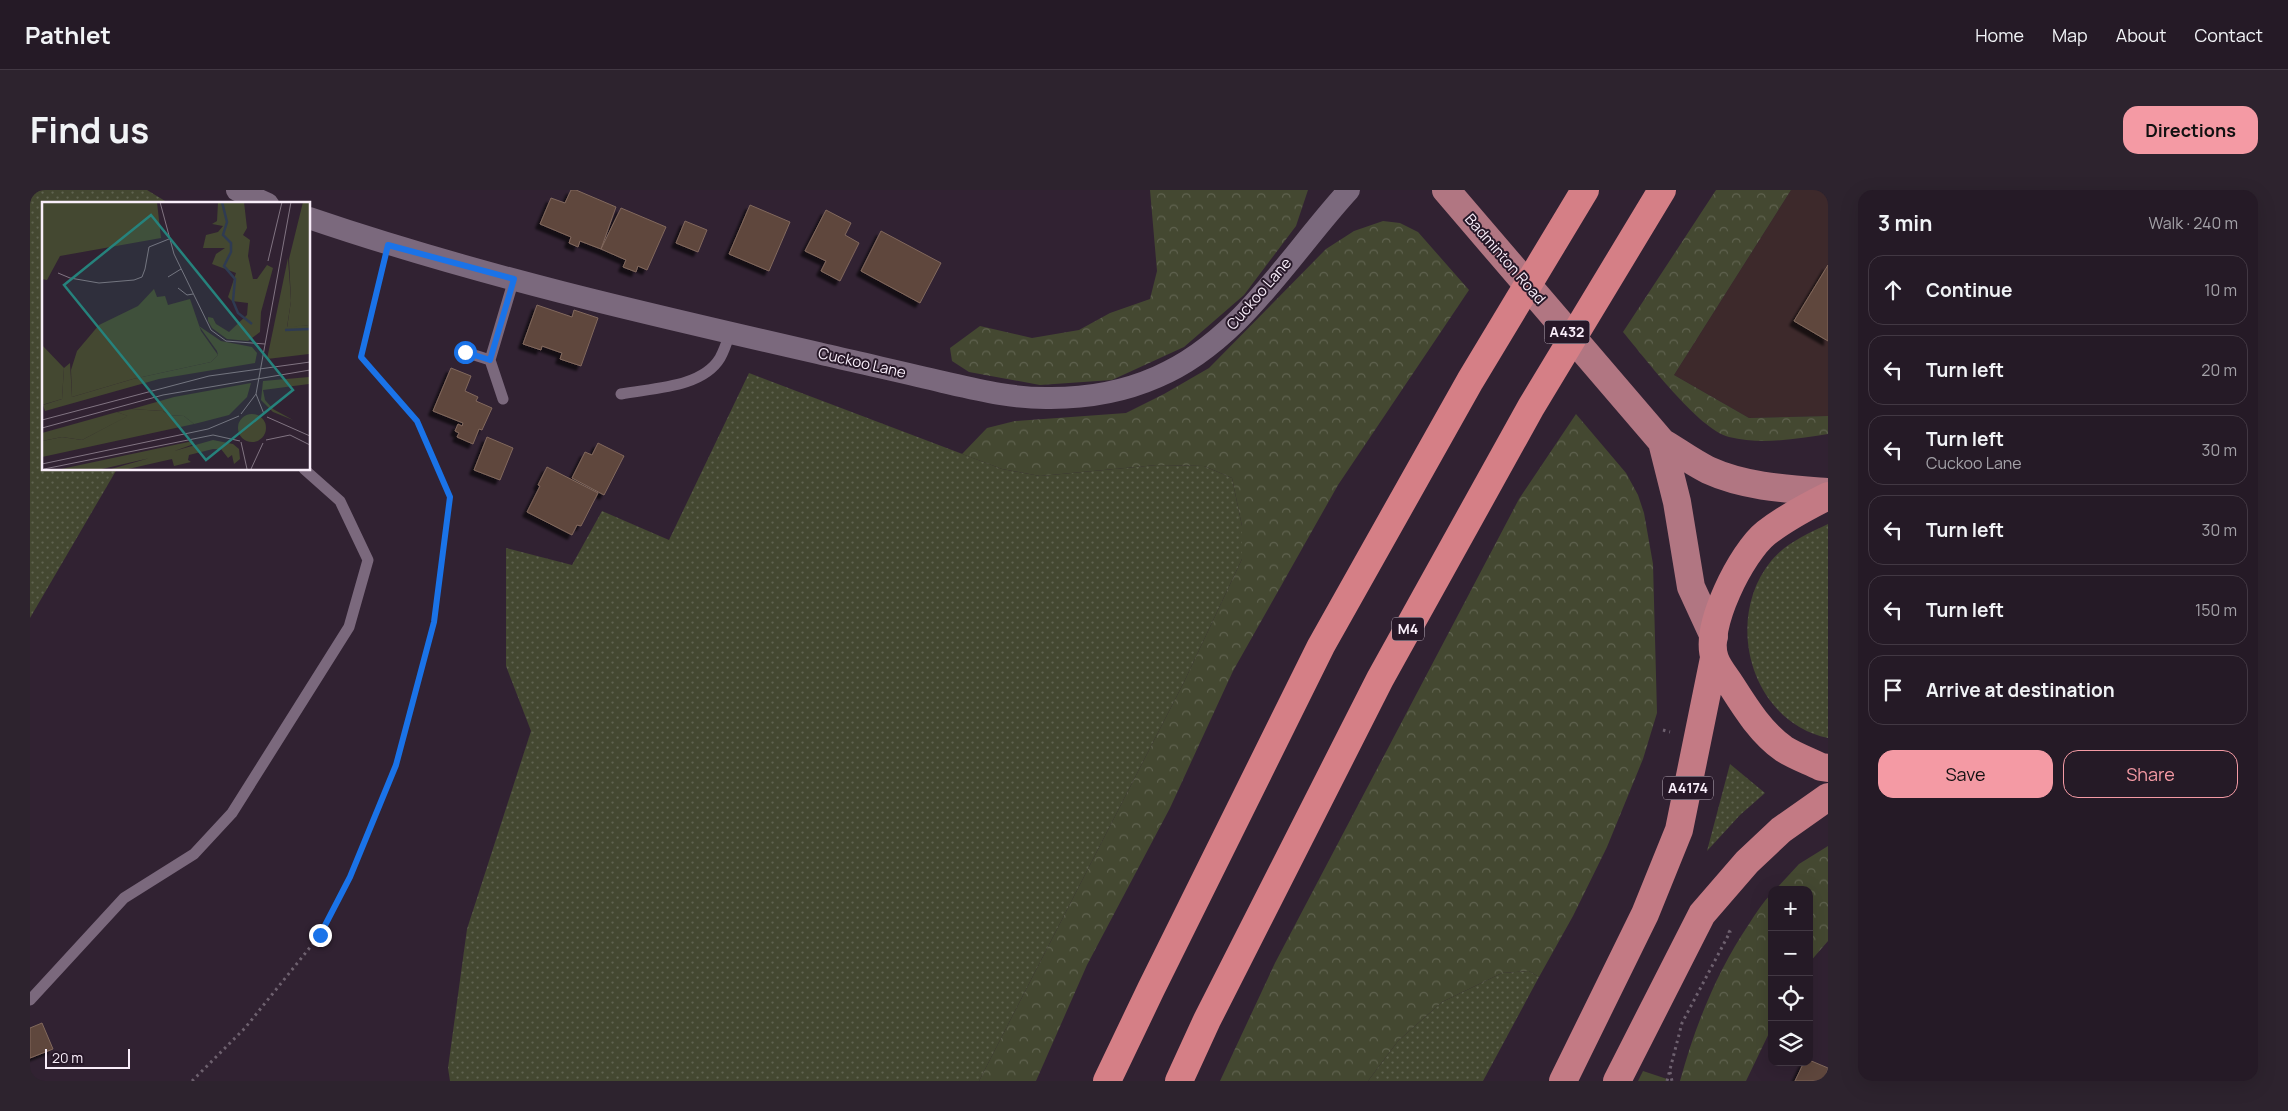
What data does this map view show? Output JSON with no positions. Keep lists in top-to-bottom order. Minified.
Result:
{"streets":{"highway":["M4","A4174"],"main road":["Badminton Road","A432"],"street":["Cuckoo Lane"]},"crossings":[["Badminton Road","A4174"]],"scale_bar":"20 m","page":{"header":"Pathlet","nav":["Home","Map","About","Contact"],"title":"Find us","buttons":["Directions",["Save","Share"]],"heading":["3 min","Walk · 240 m"],"list":[["Continue","10 m"],["Turn left","20 m"],["Turn left","Cuckoo Lane","30 m"],["Turn left","30 m"],["Turn left","150 m"],"Arrive at destination"],"map_buttons":["+","−"],"scale":"20 m"}}
